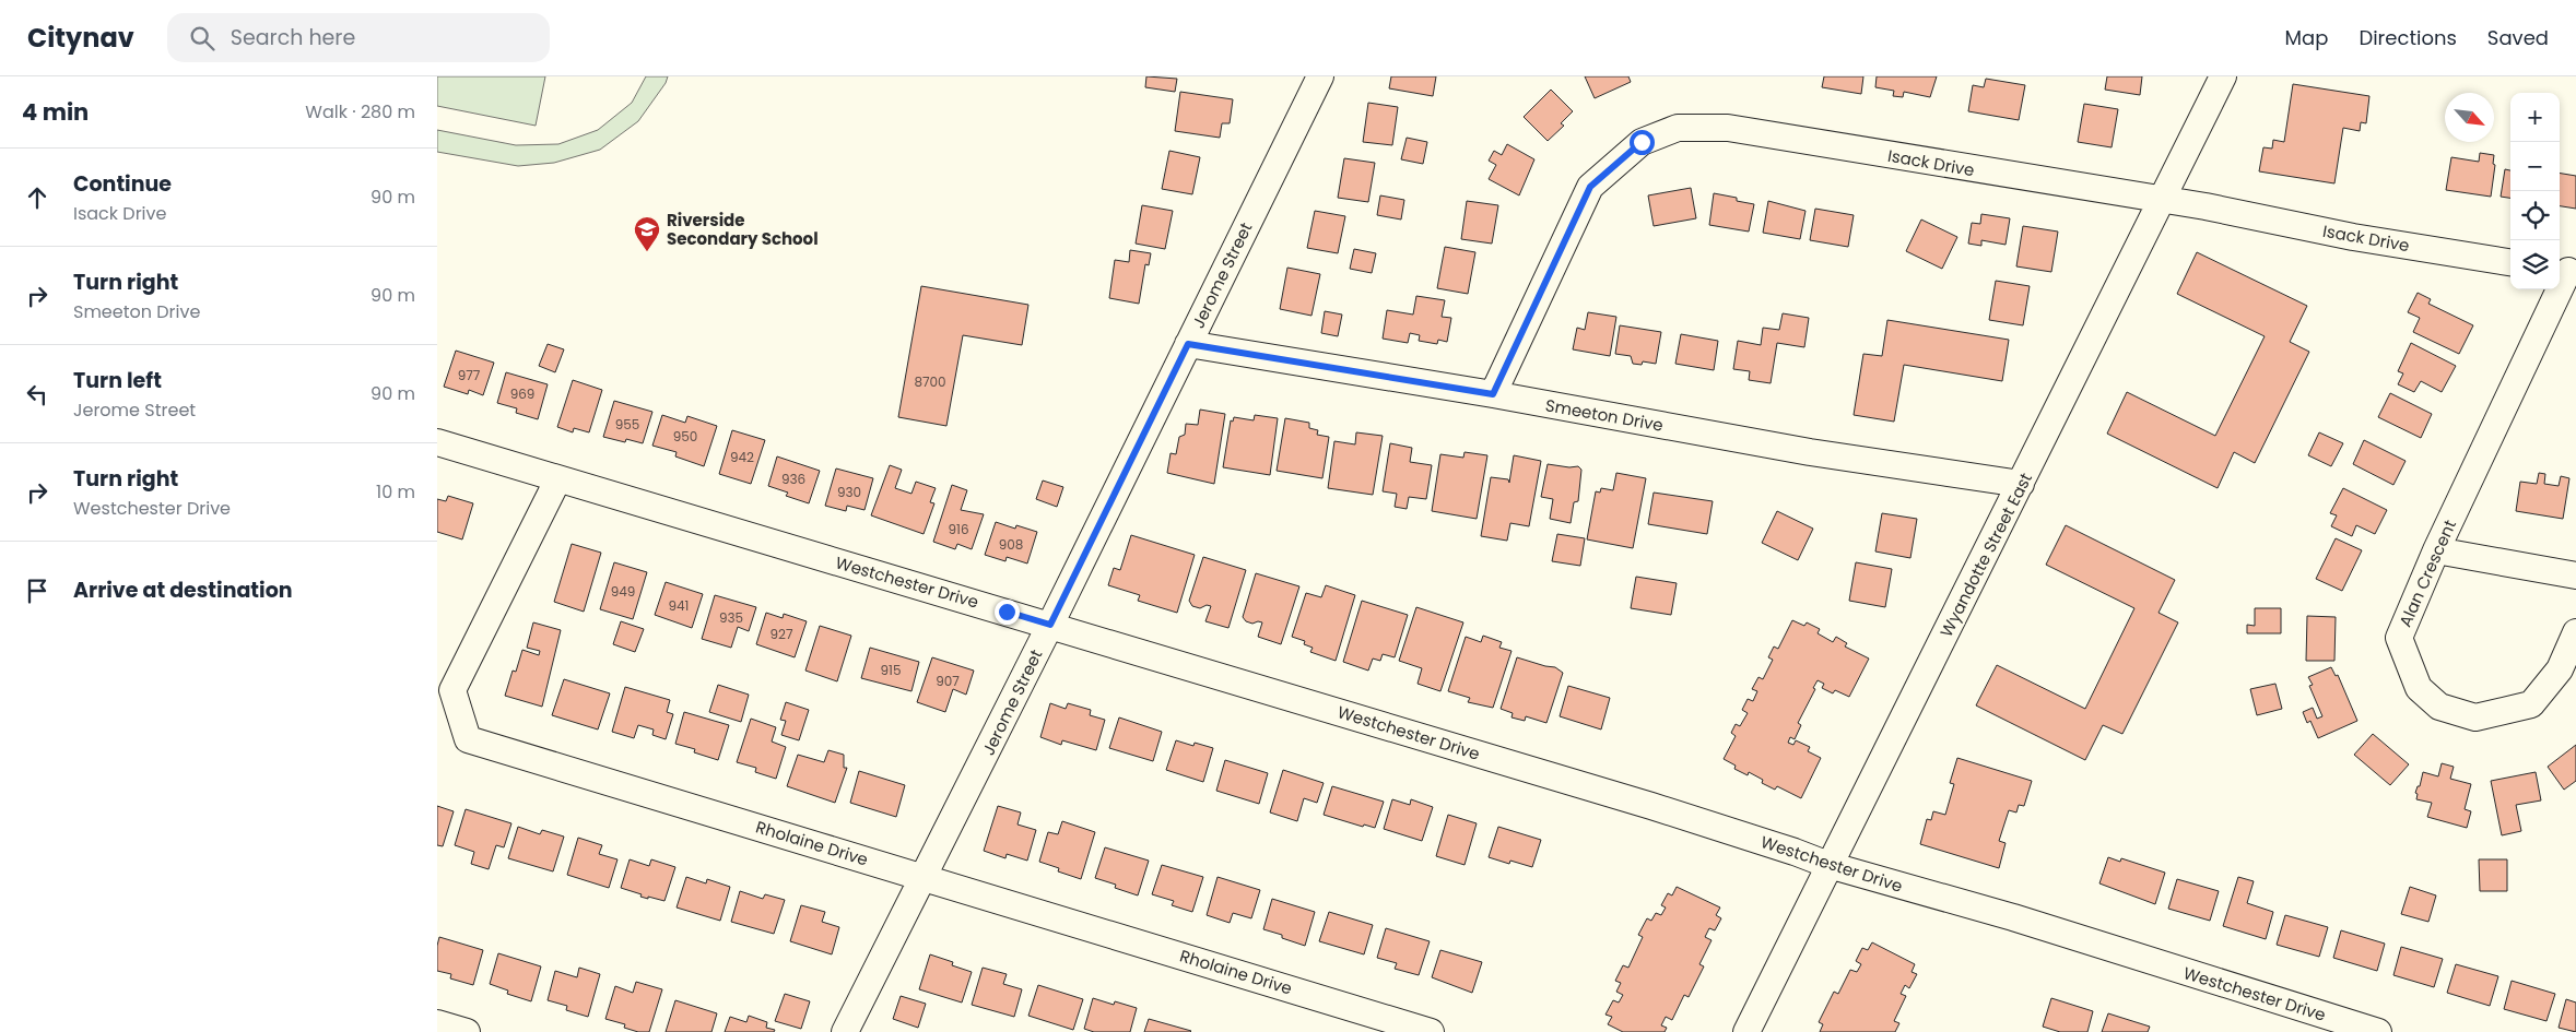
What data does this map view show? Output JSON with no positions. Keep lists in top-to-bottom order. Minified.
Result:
{"streets":{"street":["Isack Drive","Jerome Street","Smeeton Drive","Wyandotte Street East","Alan Crescent","Westchester Drive","Rholaine Drive"]},"crossings":[["Isack Drive","Smeeton Drive"],["Isack Drive","Wyandotte Street East"],["Jerome Street","Smeeton Drive"],["Jerome Street","Westchester Drive"],["Jerome Street","Rholaine Drive"],["Smeeton Drive","Wyandotte Street East"],["Wyandotte Street East","Westchester Drive"],["Westchester Drive","Rholaine Drive"]],"places":{"school or university":["Riverside Secondary School"]},"house_numbers":["977","8700","969","955","950","942","936","930","916","908","949","941","935","927","915","907"],"north":"bottom right","page":{"header":"Citynav","search":"Search here","nav":["Map","Directions","Saved"],"heading":["4 min","Walk · 280 m"],"map_buttons":["+","−"],"list":[["Continue","Isack Drive","90 m"],["Turn right","Smeeton Drive","90 m"],["Turn left","Jerome Street","90 m"],["Turn right","Westchester Drive","10 m"],"Arrive at destination"]}}
